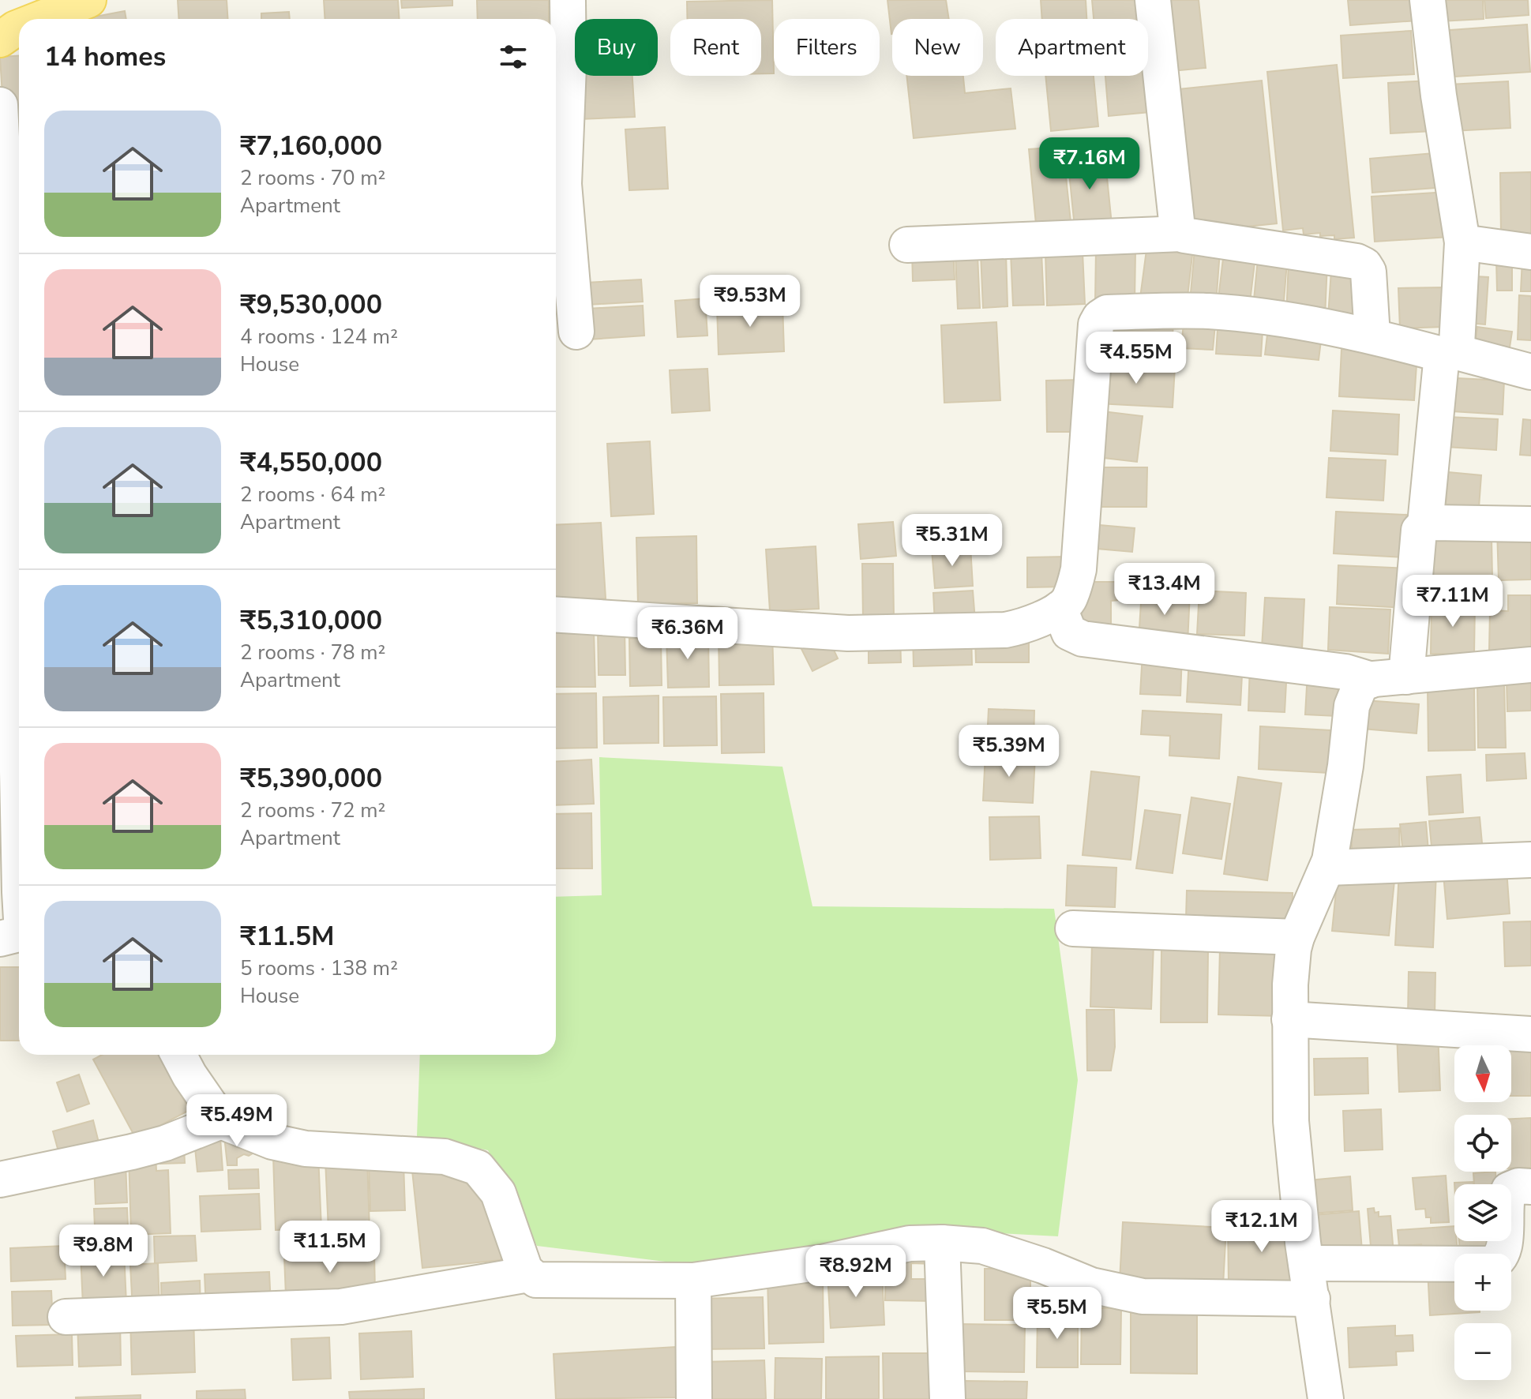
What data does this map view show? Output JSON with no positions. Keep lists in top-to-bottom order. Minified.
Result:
{"north":"bottom","page":{"chip":["Buy","Rent","Filters","New","Apartment"],"heading":"14 homes","list":[{"name":"₹7,160,000","note":"2 rooms · 70 m² · Apartment"},{"name":"₹9,530,000","note":"4 rooms · 124 m² · House"},{"name":"₹4,550,000","note":"2 rooms · 64 m² · Apartment"},{"name":"₹5,310,000","note":"2 rooms · 78 m² · Apartment"},{"name":"₹5,390,000","note":"2 rooms · 72 m² · Apartment"},{"name":"₹11.5M","note":"5 rooms · 138 m² · House"}],"price":["₹7.16M","₹9.53M","₹4.55M","₹5.31M","₹13.4M","₹7.11M","₹6.36M","₹5.39M","₹5.49M","₹12.1M","₹11.5M","₹9.8M","₹8.92M","₹5.5M"],"map_buttons":["+","−"]}}
